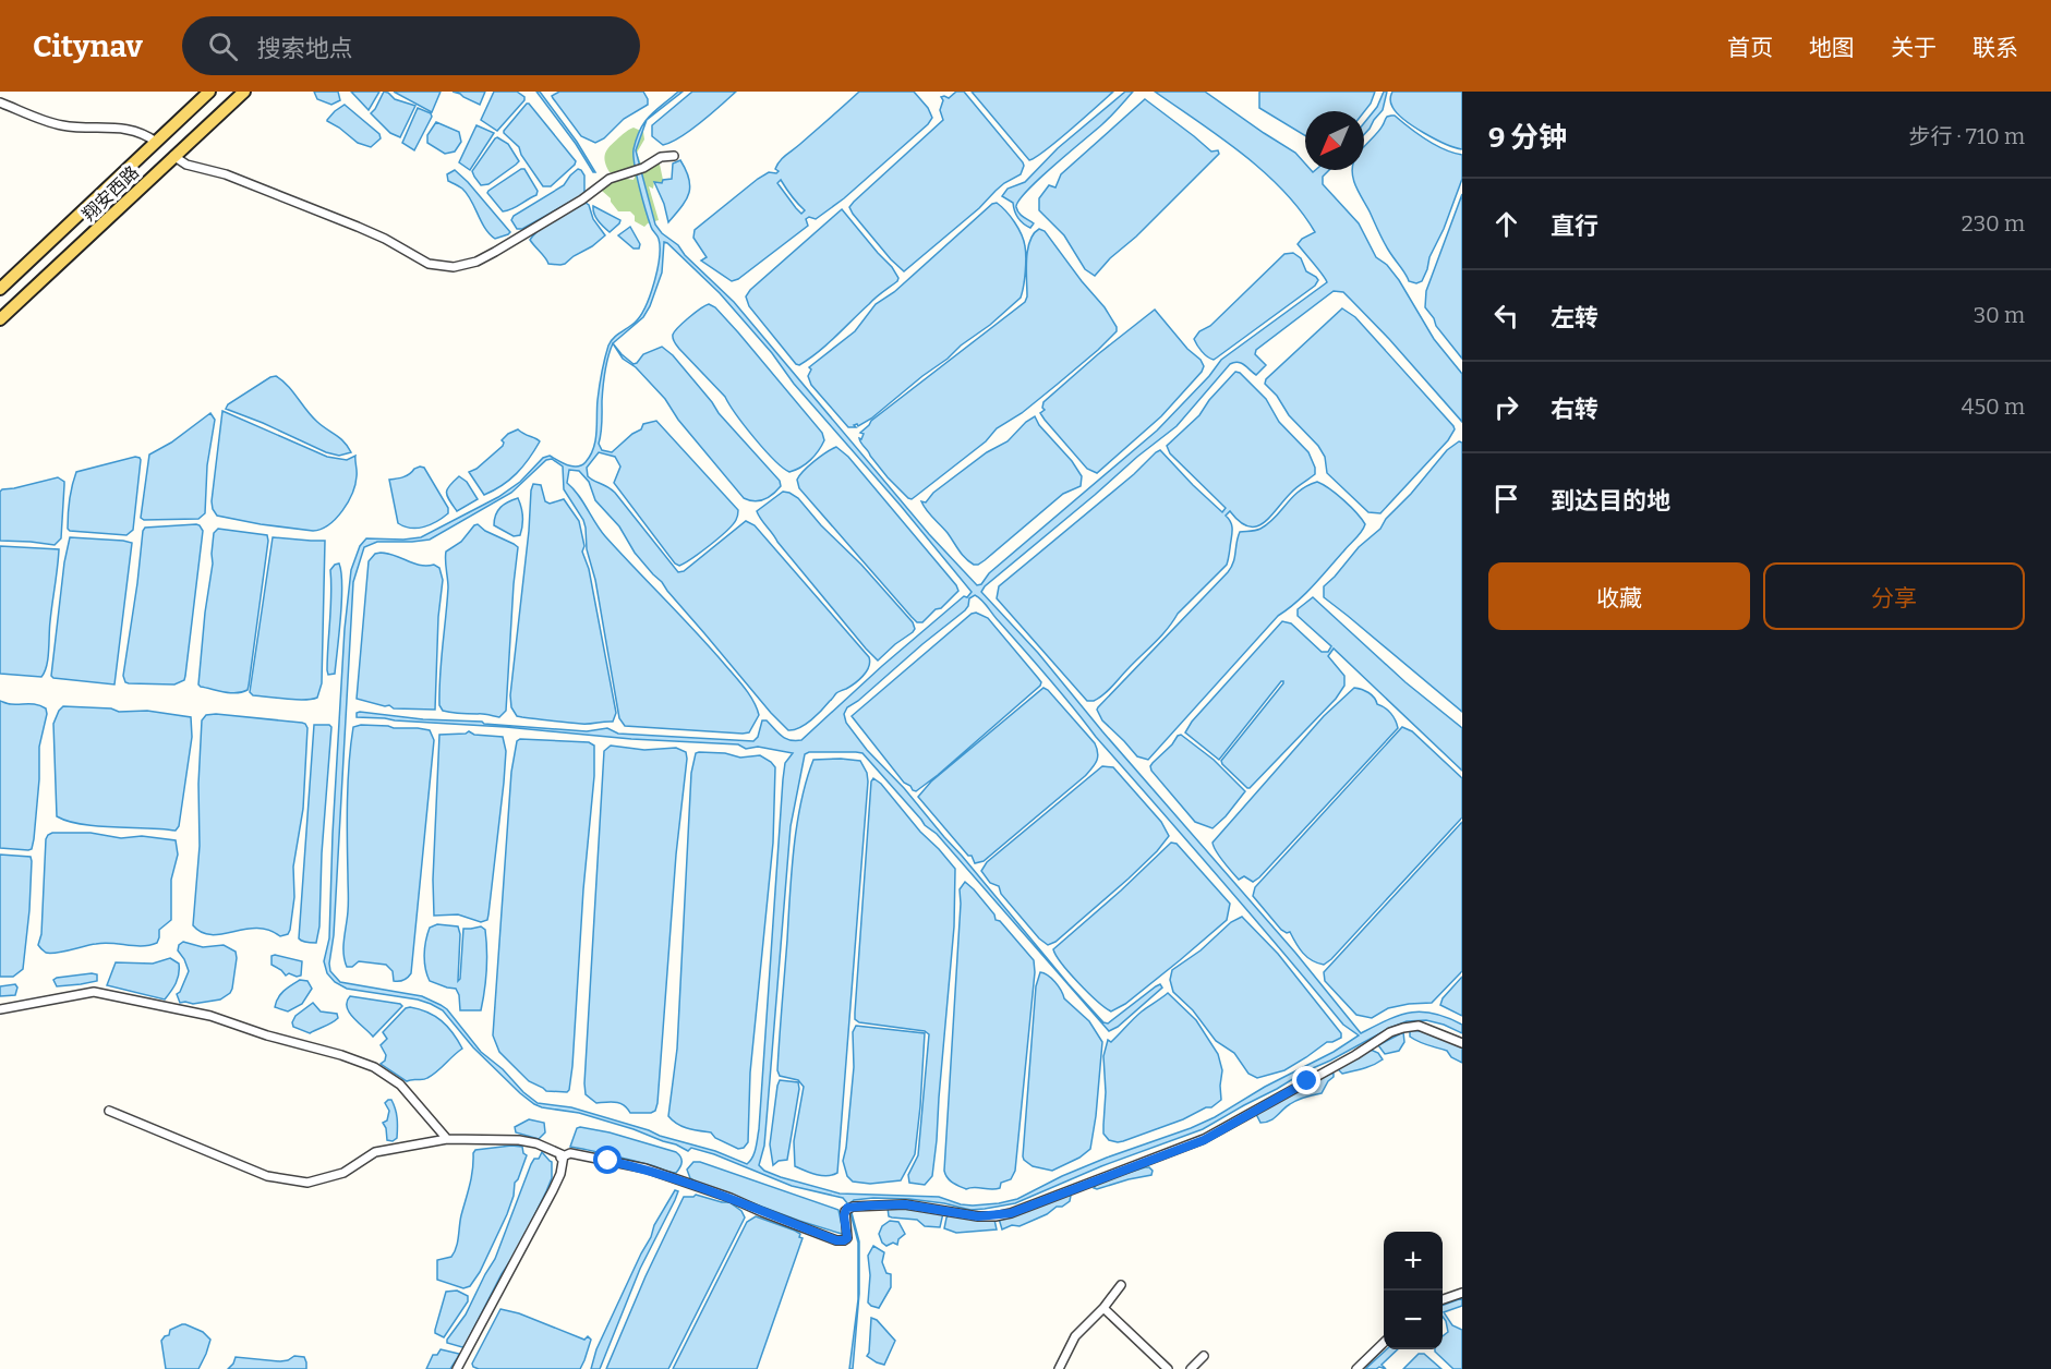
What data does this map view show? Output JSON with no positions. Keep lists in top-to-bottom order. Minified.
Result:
{"streets":{"main road":["翔安西路"]},"north":"bottom left","page":{"header":"Citynav","search":"搜索地点","nav":["首页","地图","关于","联系"],"heading":["9 分钟","步行 · 710 m"],"list":[["直行","230 m"],["左转","30 m"],["右转","450 m"],"到达目的地"],"buttons":["收藏","分享"],"map_buttons":["+","−"]}}
